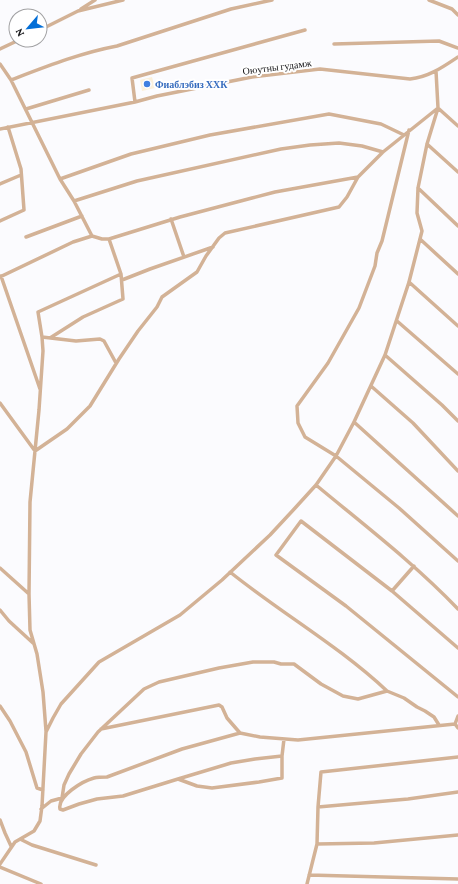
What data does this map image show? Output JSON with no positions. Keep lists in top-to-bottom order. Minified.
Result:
{"streets":{"street":["Оюутны гудамж"]},"places":["Фиаблэбиз ХХК"],"north":"bottom left"}
